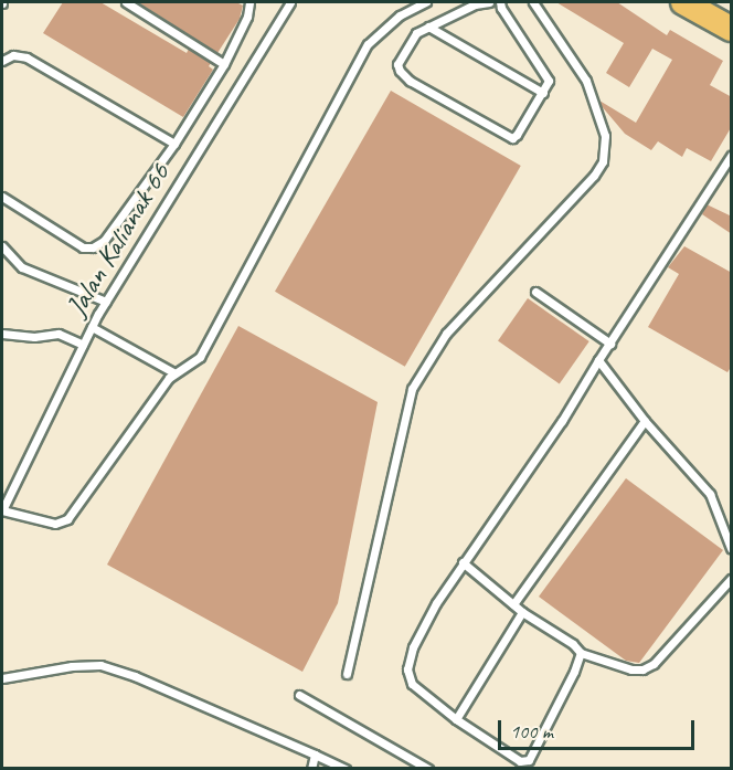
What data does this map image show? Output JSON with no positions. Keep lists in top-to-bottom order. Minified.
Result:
{"streets":{"lane":["Jalan Kalianak 66"]},"scale_bar":"100 m"}
